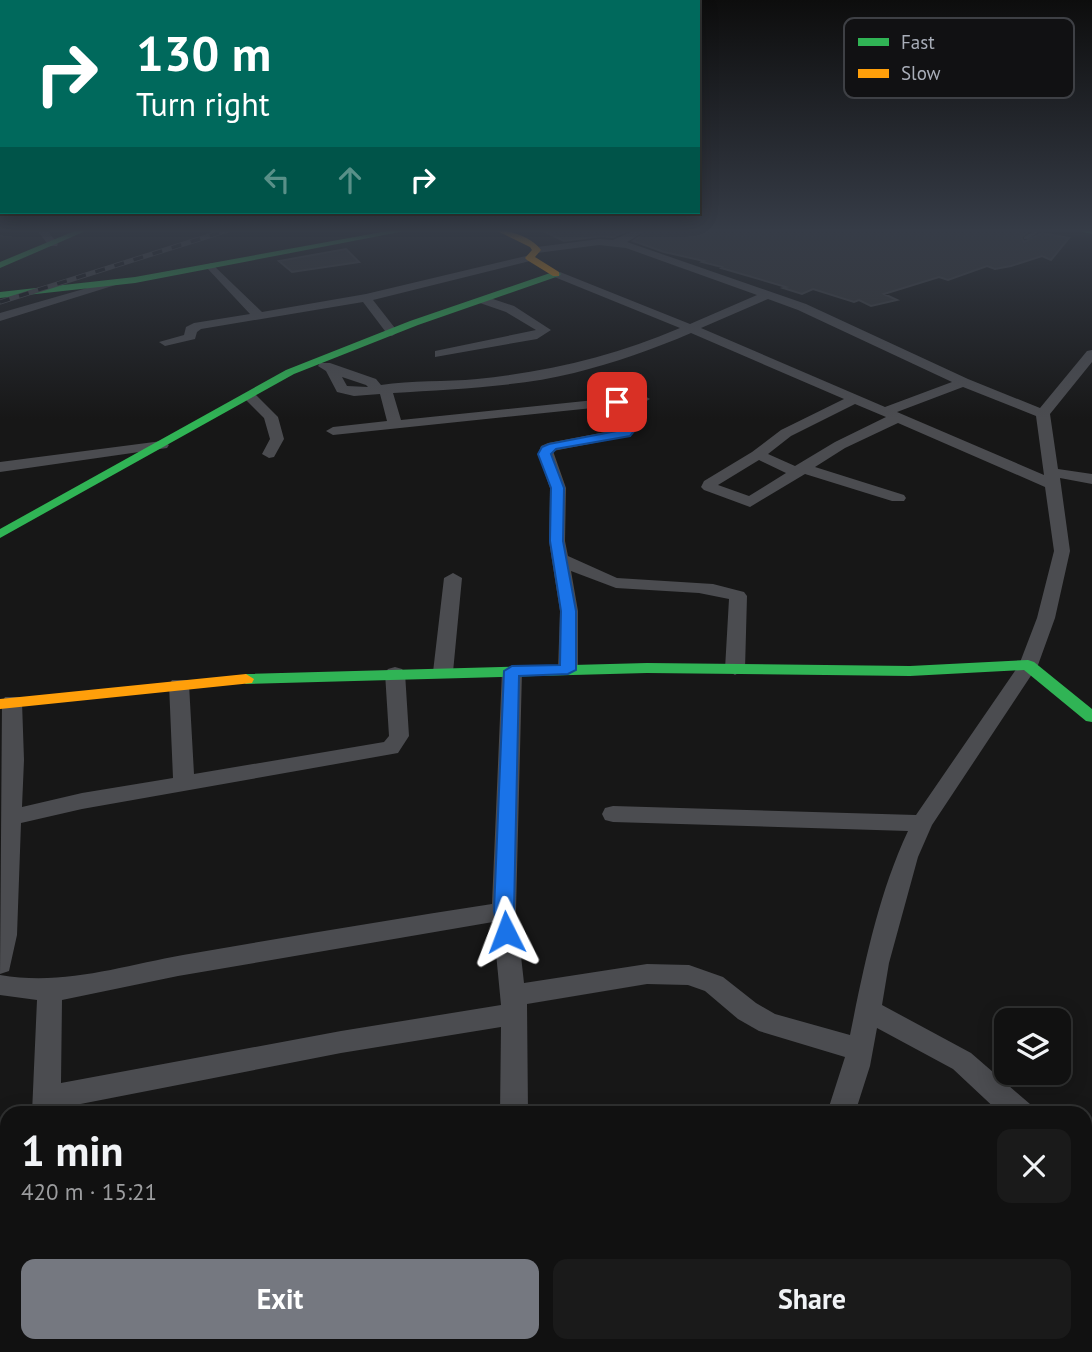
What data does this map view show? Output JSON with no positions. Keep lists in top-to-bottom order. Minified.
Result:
{"legend":["Fast","Slow"],"page":{"turn":["130 m","Turn right"],"heading":["1 min","420 m · 15:21"],"buttons":["Exit","Share"]}}
